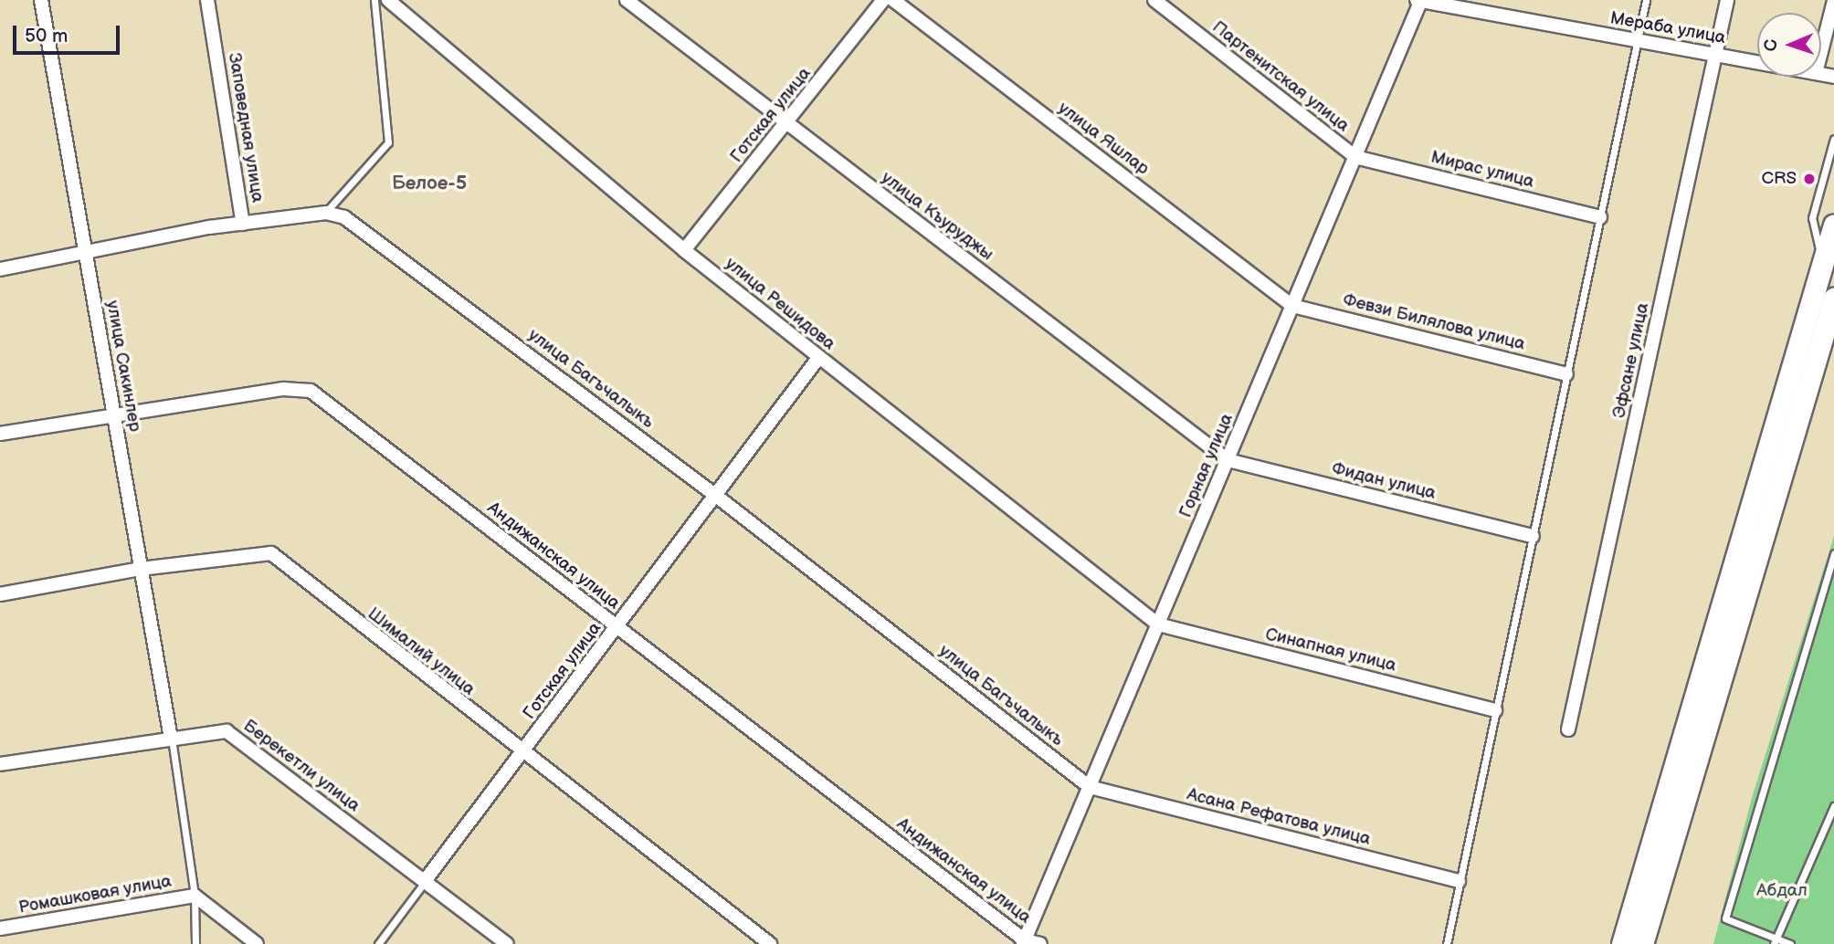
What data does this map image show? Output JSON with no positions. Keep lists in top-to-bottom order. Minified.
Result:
{"streets":{"street":["Мераба улица","Партенитская улица","Готская улица","Заповедная улица","улица Яшлар","Мирас улица","улица Къуруджы","улица Решидова","Февзи Билялова улица","Эфсане улица","улица Сакинлер","улица Багъчалыкъ","Горная улица","Фидан улица","Андижанская улица","Синапная улица","Шималий улица","Берекетли улица","Асана Рефатова улица","Ромашковая улица"]},"crossings":[["Мераба улица","Эфсане улица"],["Мераба улица","Горная улица"],["Партенитская улица","Мирас улица"],["Партенитская улица","Горная улица"],["Готская улица","улица Къуруджы"],["Готская улица","улица Решидова"],["Готская улица","улица Багъчалыкъ"],["Готская улица","Андижанская улица"],["Готская улица","Шималий улица"],["Готская улица","Берекетли улица"],["Заповедная улица","улица Багъчалыкъ"],["улица Яшлар","Февзи Билялова улица"],["улица Яшлар","Горная улица"],["Мирас улица","Горная улица"],["улица Къуруджы","Горная улица"],["улица Къуруджы","Фидан улица"],["улица Решидова","Горная улица"],["улица Решидова","Синапная улица"],["Февзи Билялова улица","Горная улица"],["улица Сакинлер","улица Багъчалыкъ"],["улица Сакинлер","Андижанская улица"],["улица Сакинлер","Шималий улица"],["улица Сакинлер","Берекетли улица"],["улица Багъчалыкъ","Горная улица"],["улица Багъчалыкъ","Асана Рефатова улица"],["Горная улица","Фидан улица"],["Горная улица","Андижанская улица"],["Горная улица","Синапная улица"],["Горная улица","Асана Рефатова улица"]],"districts":["Белое-5"],"parks":["Абдал"],"places":["CRS"],"scale_bar":"50 m","north":"left"}
